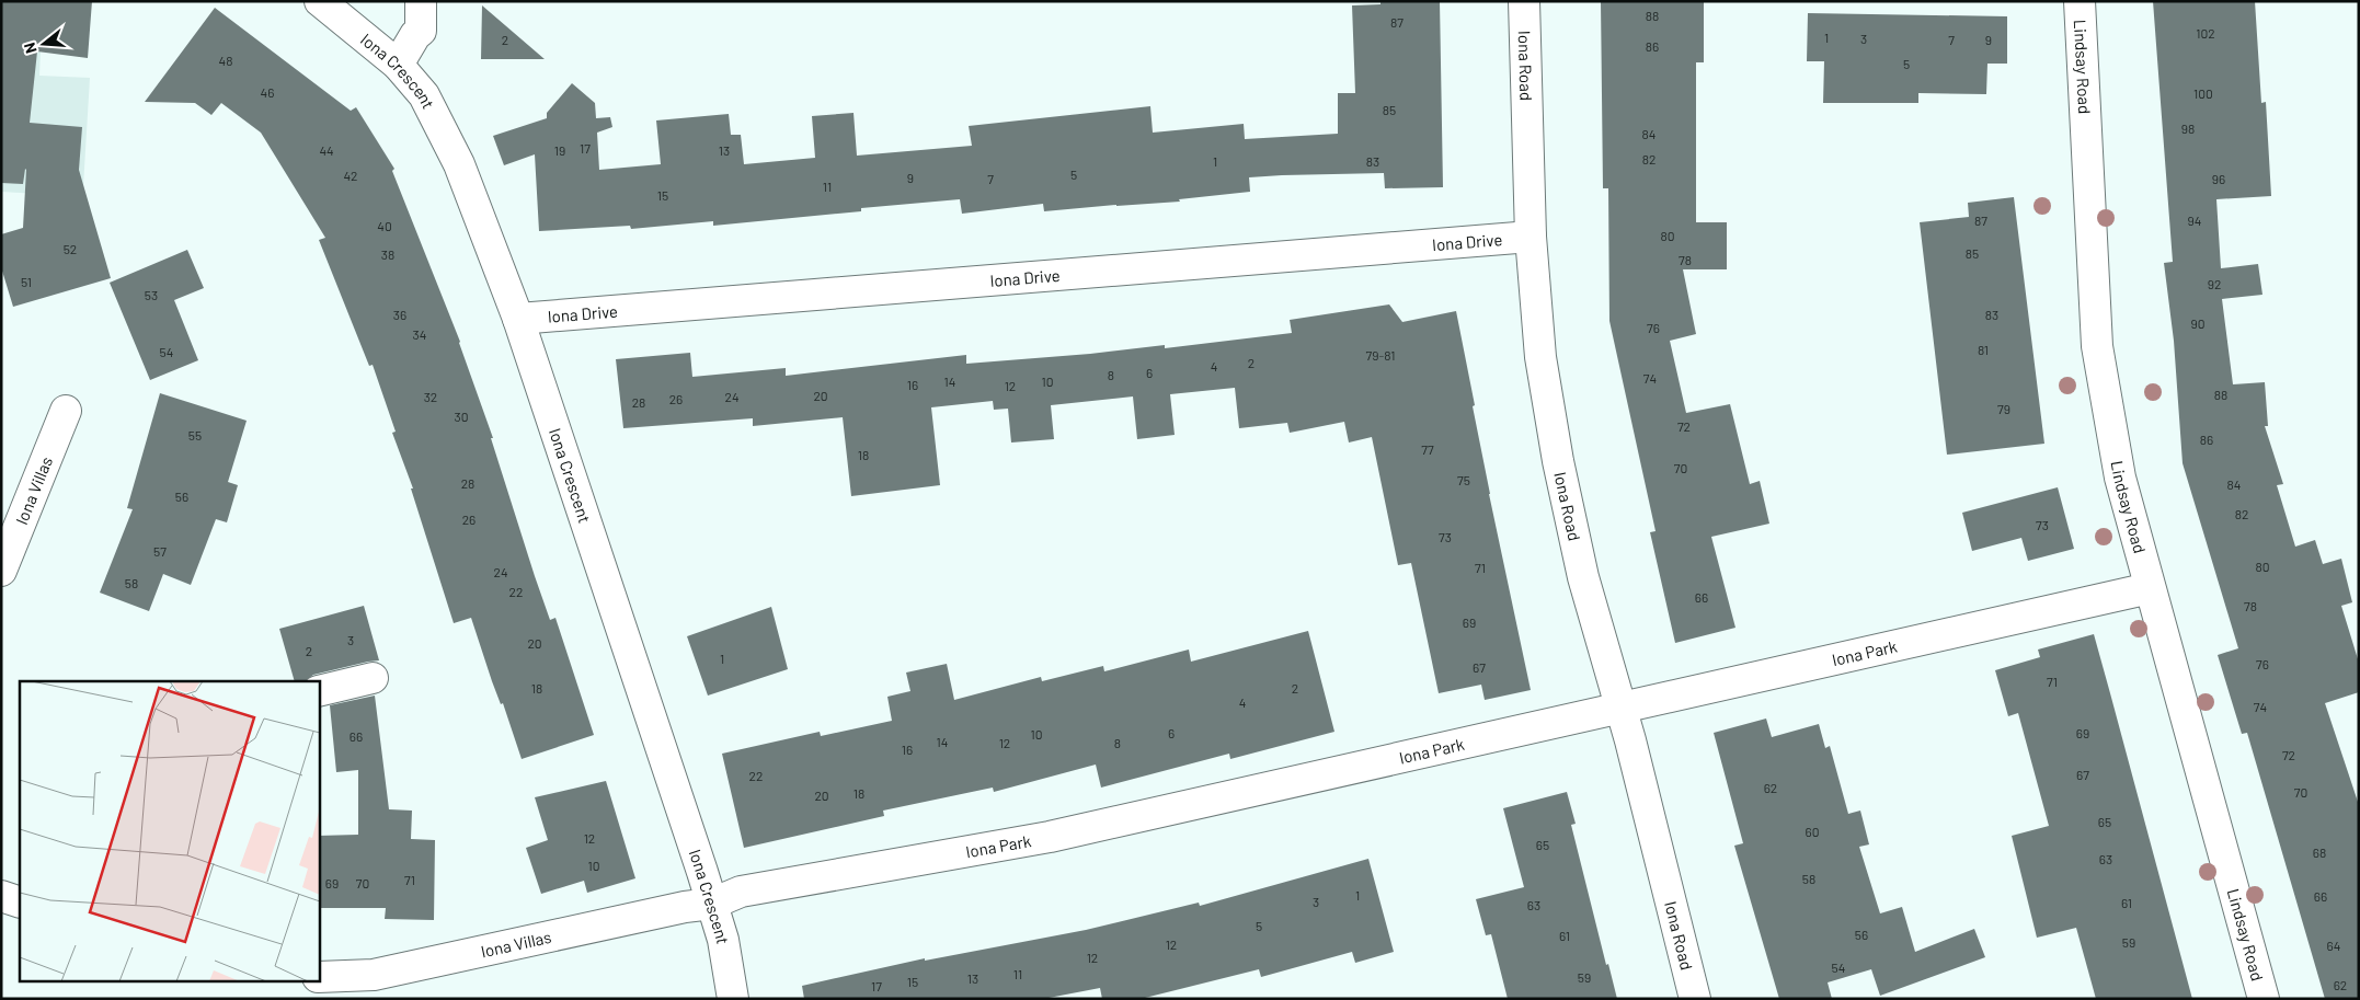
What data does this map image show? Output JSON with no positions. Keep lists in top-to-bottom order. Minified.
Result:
{"streets":{"street":["Iona Road","Lindsay Road","Iona Crescent","Iona Drive","Iona Villas","Iona Park"]},"crossings":[["Iona Road","Iona Drive"],["Iona Road","Iona Park"],["Lindsay Road","Iona Park"],["Iona Crescent","Iona Drive"],["Iona Crescent","Iona Villas"],["Iona Crescent","Iona Park"],["Iona Villas","Iona Park"]],"house_numbers":["88","87","102","1","3","2","7","9","86","48","5","46","100","85","98","84","17","44","19","13","82","1","83","5","42","9","7","96","11","15","87","94","40","80","52","85","38","78","51","92","53","36","83","90","76","34","81","54","79-81","2","4","6","8","74","14","10","16","12","88","20","32","24","26","28","79","30","72","55","86","77","18","70","75","28","84","56","82","26","73","73","57","80","71","24","58","22","66","78","69","3","20","2","1","76","67","71","18","2","4","74","6","69","10","66","14","12","8","16","72","67","22","62","70","18","20","65","60","12","65","68","63","10","58","71","69","70","1","66","3","61","63","5","56","61","59","12","64","12","54","11","59","13","15","62","17"],"north":"left"}
